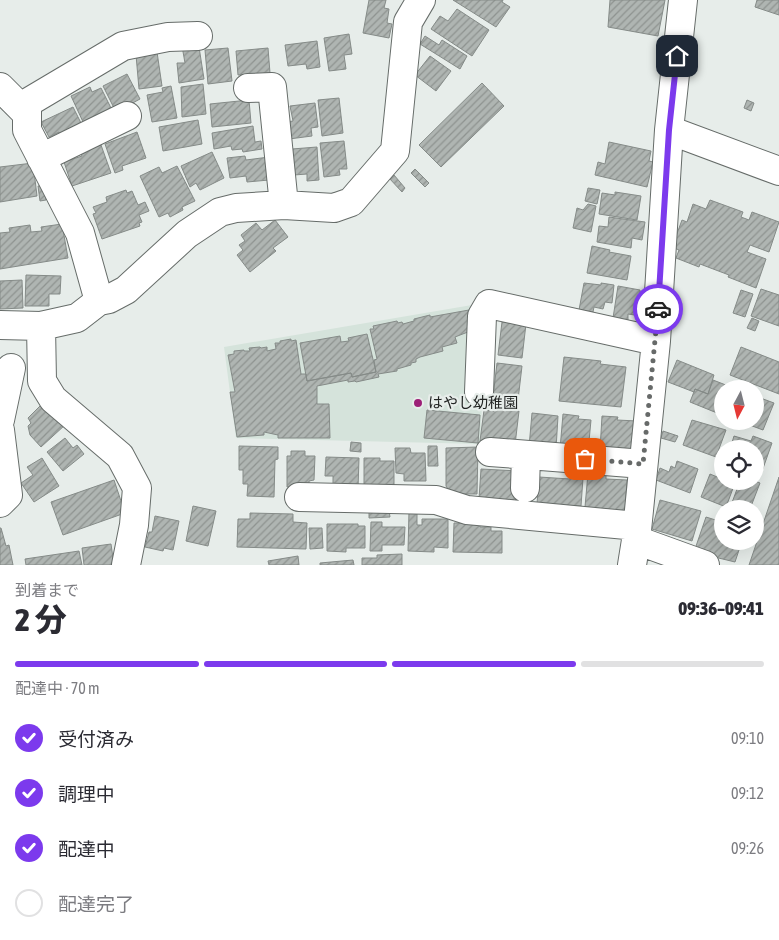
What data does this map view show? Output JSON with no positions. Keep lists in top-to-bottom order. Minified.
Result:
{"places":["はやし幼稚園"],"north":"bottom","page":{"heading":["2 分","到着まで","09:36–09:41"],"bar":"配達中 · 70 m","list":[["受付済み","09:10"],["調理中","09:12"],["配達中","09:26"],"配達完了"]}}
